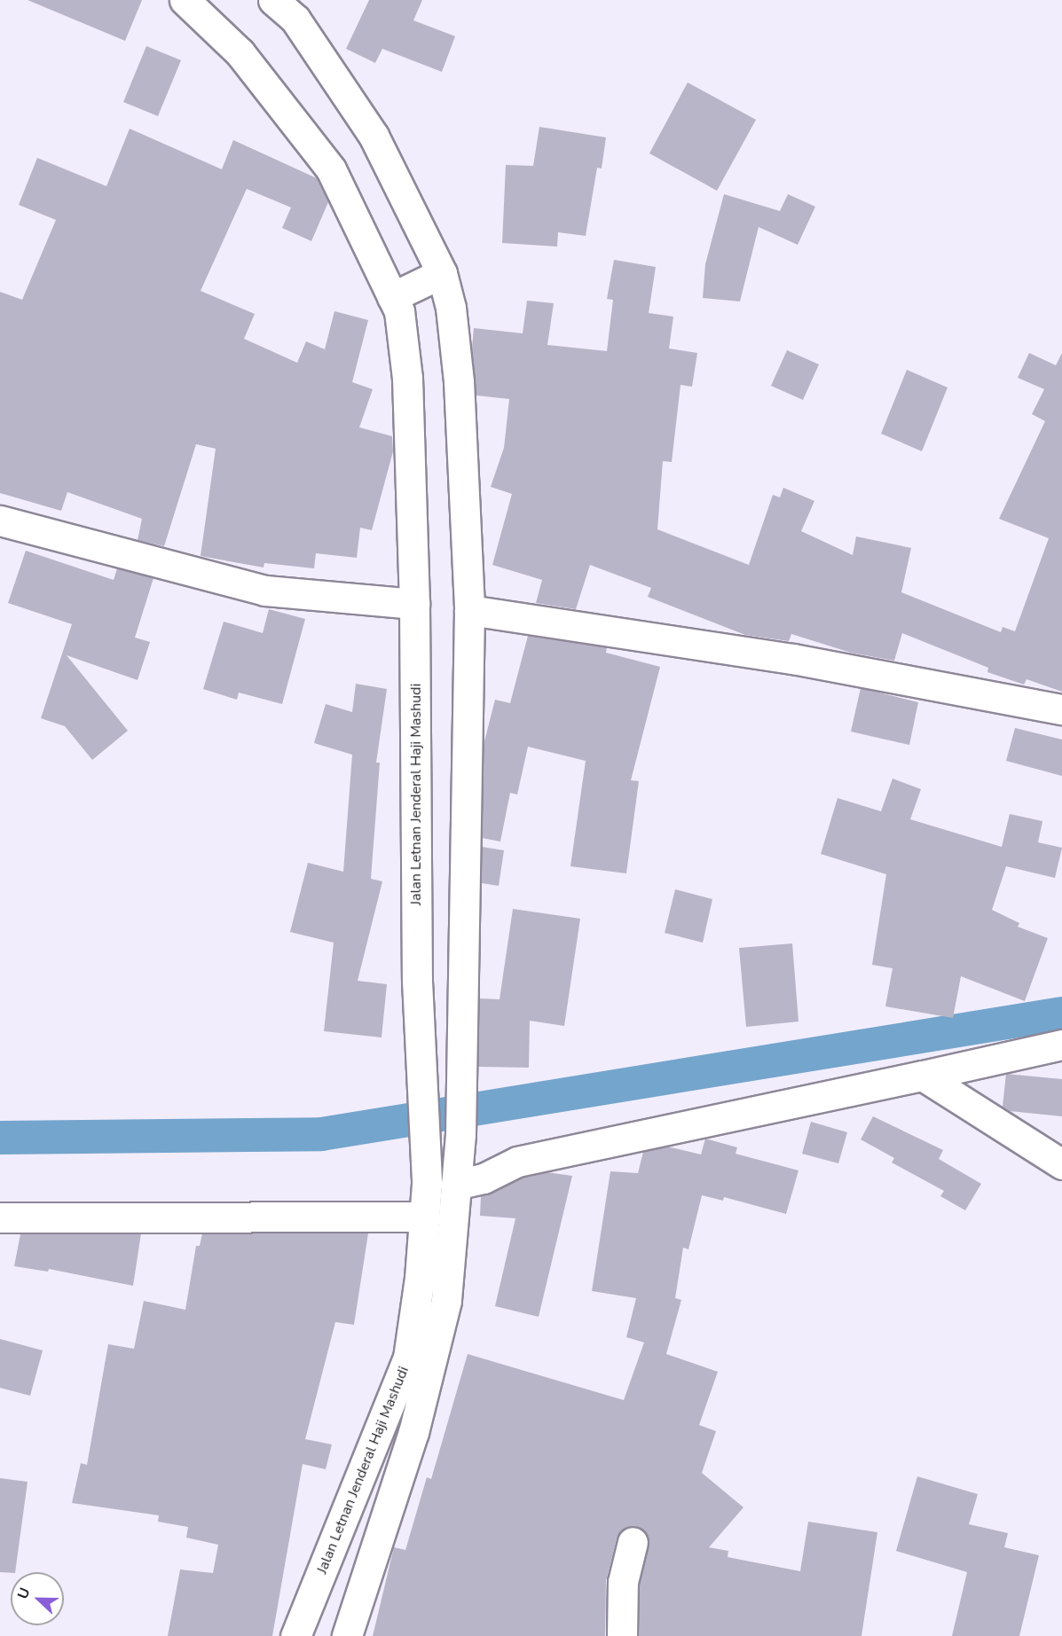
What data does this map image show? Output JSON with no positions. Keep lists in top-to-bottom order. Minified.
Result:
{"streets":{"main road":["Jalan Letnan Jenderal Haji Mashudi"]},"north":"left"}
